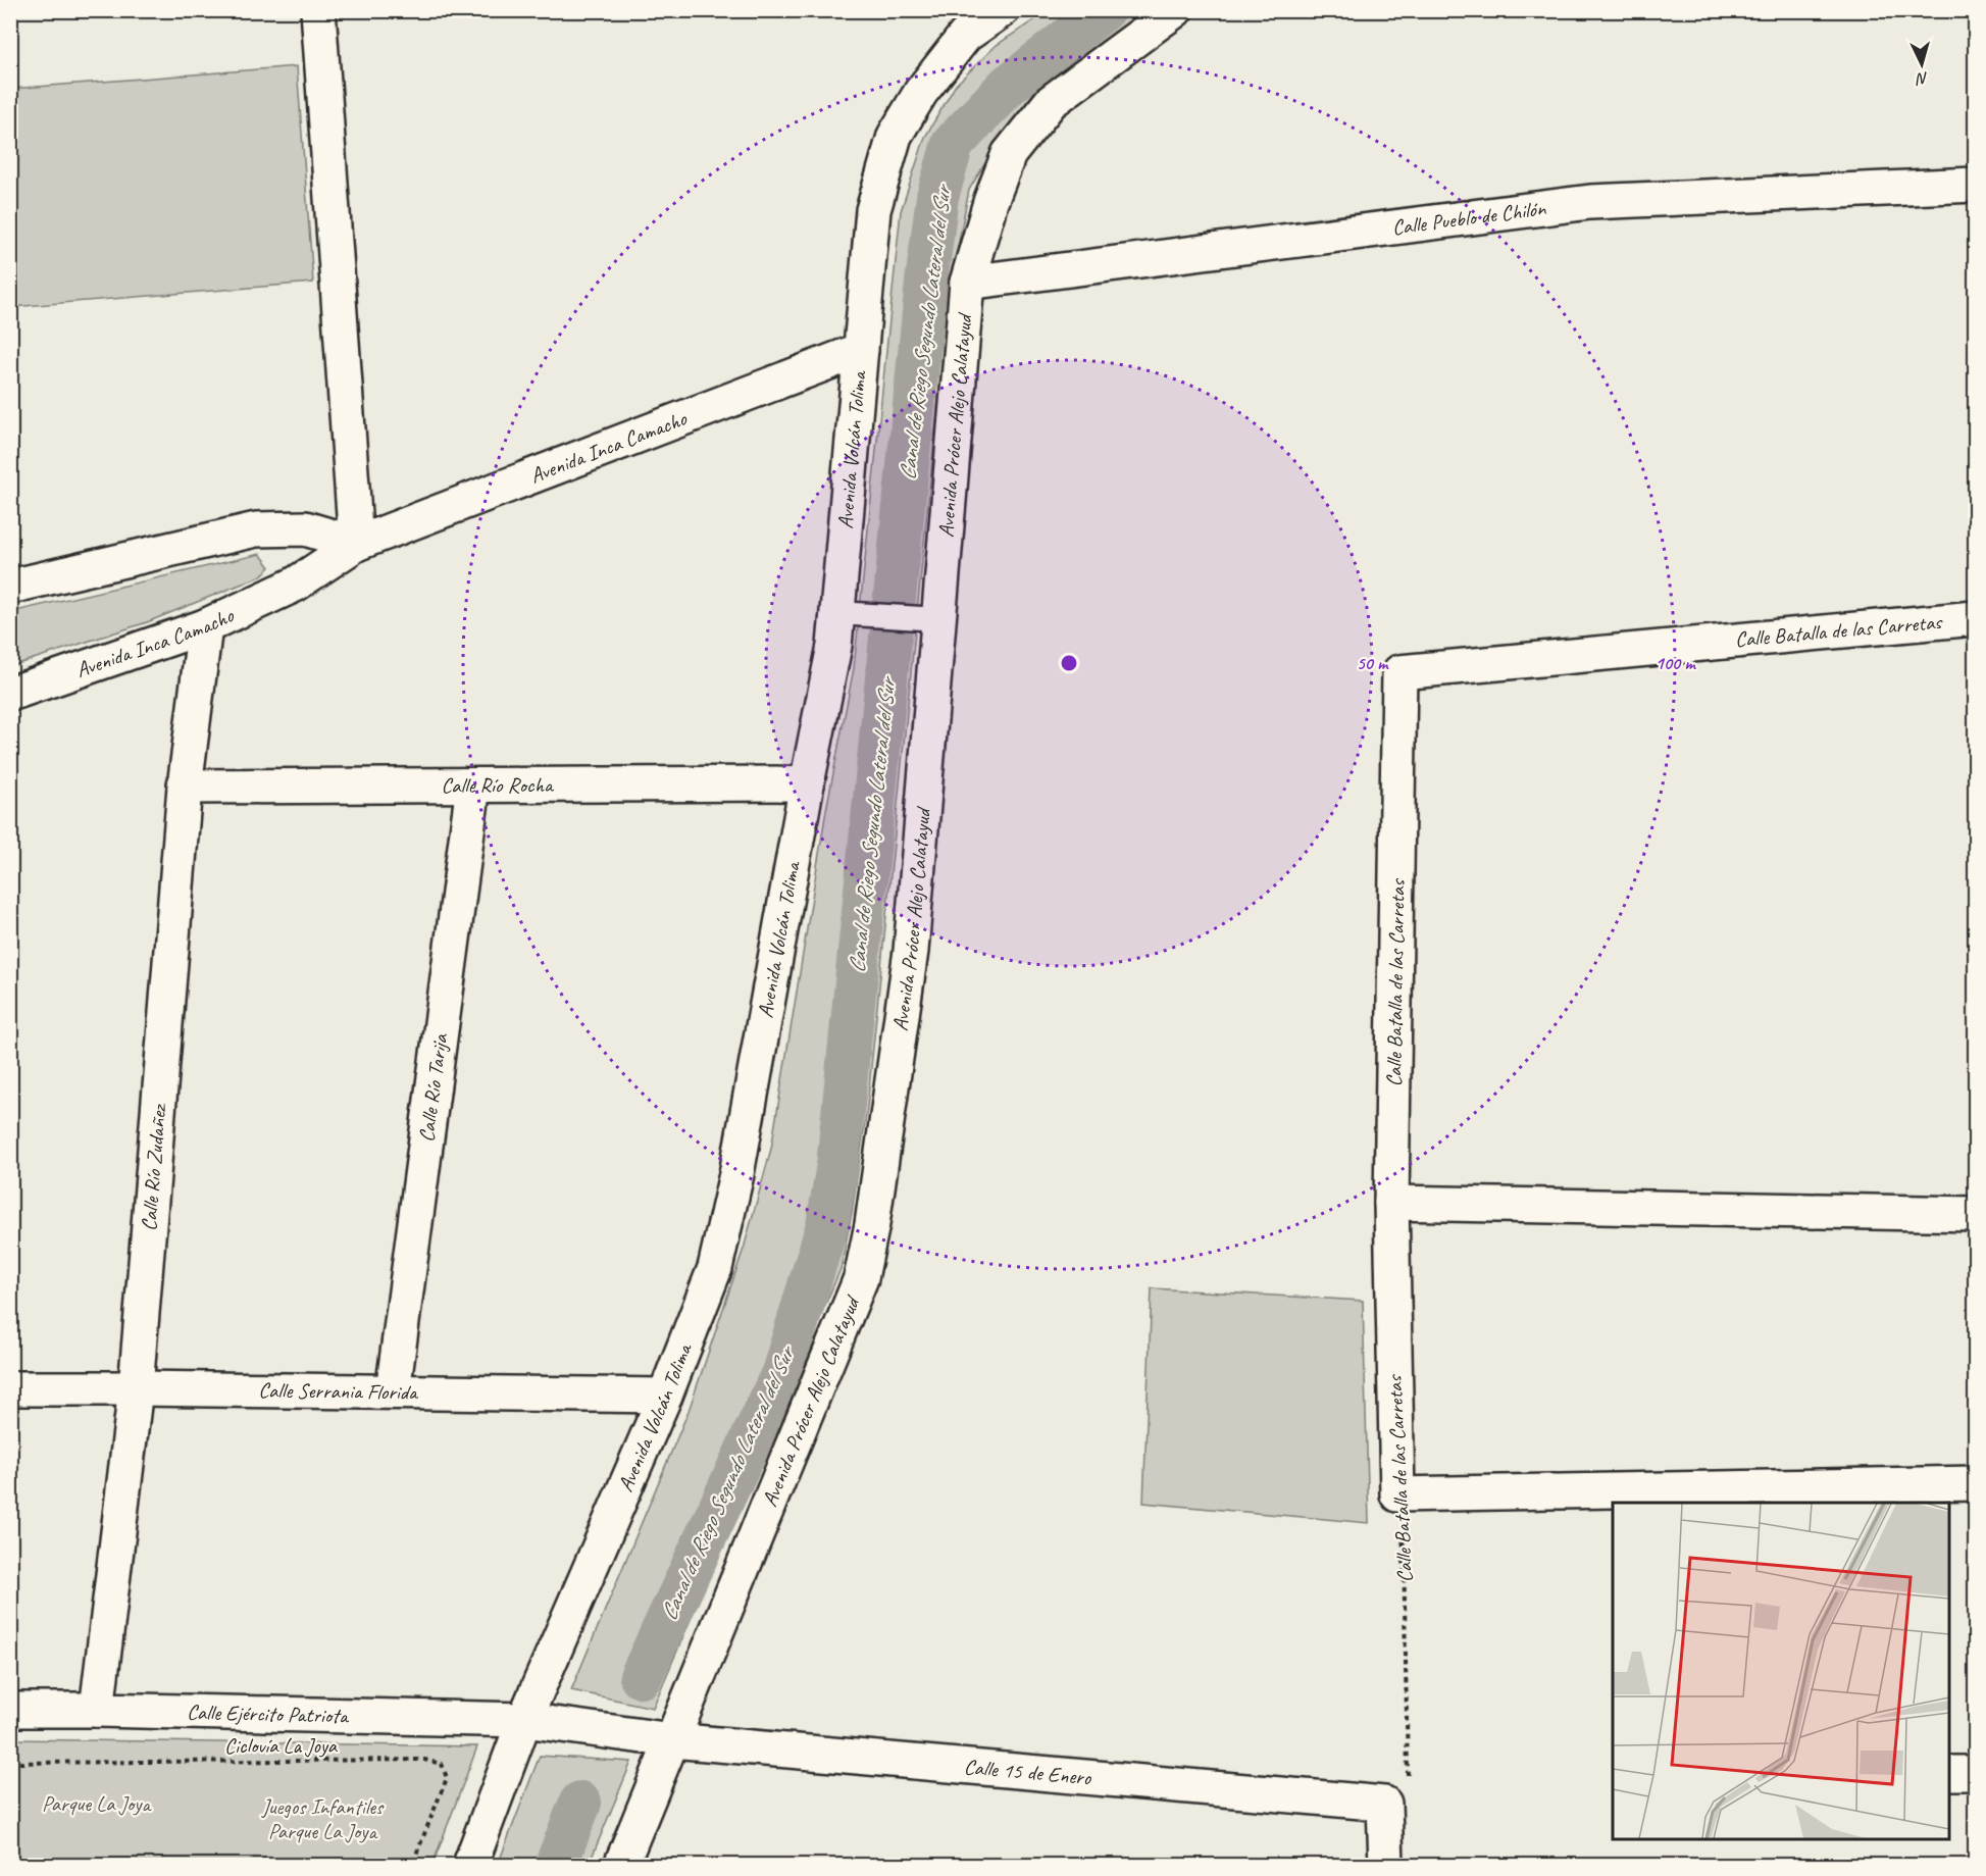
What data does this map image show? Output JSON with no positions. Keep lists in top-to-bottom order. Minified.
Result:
{"streets":{"street":["Calle Pueblo de Chilón","Avenida Prócer Alejo Calatayud","Avenida Inca Camacho","Avenida Volcán Tolima","Calle Batalla de las Carretas","Calle Río Rocha","Calle Río Tarija","Calle Río Zudañez","Calle Serrania Florida","Calle Ejército Patriota","Calle 15 de Enero"],"path":["Ciclovía La Joya"]},"crossings":[["Calle Pueblo de Chilón","Avenida Prócer Alejo Calatayud"],["Avenida Prócer Alejo Calatayud","Calle Ejército Patriota"],["Avenida Prócer Alejo Calatayud","Calle 15 de Enero"],["Avenida Inca Camacho","Avenida Volcán Tolima"],["Avenida Inca Camacho","Calle Río Zudañez"],["Avenida Volcán Tolima","Calle Río Rocha"],["Avenida Volcán Tolima","Calle Serrania Florida"],["Avenida Volcán Tolima","Calle Ejército Patriota"],["Calle Batalla de las Carretas","Calle 15 de Enero"],["Calle Río Rocha","Calle Río Tarija"],["Calle Río Rocha","Calle Río Zudañez"],["Calle Río Tarija","Calle Serrania Florida"],["Calle Río Zudañez","Calle Serrania Florida"],["Calle Río Zudañez","Calle Ejército Patriota"],["Calle Ejército Patriota","Calle 15 de Enero"]],"water":["Canal de Riego Segundo Lateral del Sur"],"parks":["Parque La Joya","Juegos Infantiles Parque La Joya"],"north":"bottom","rings":["50 m","100 m"]}
